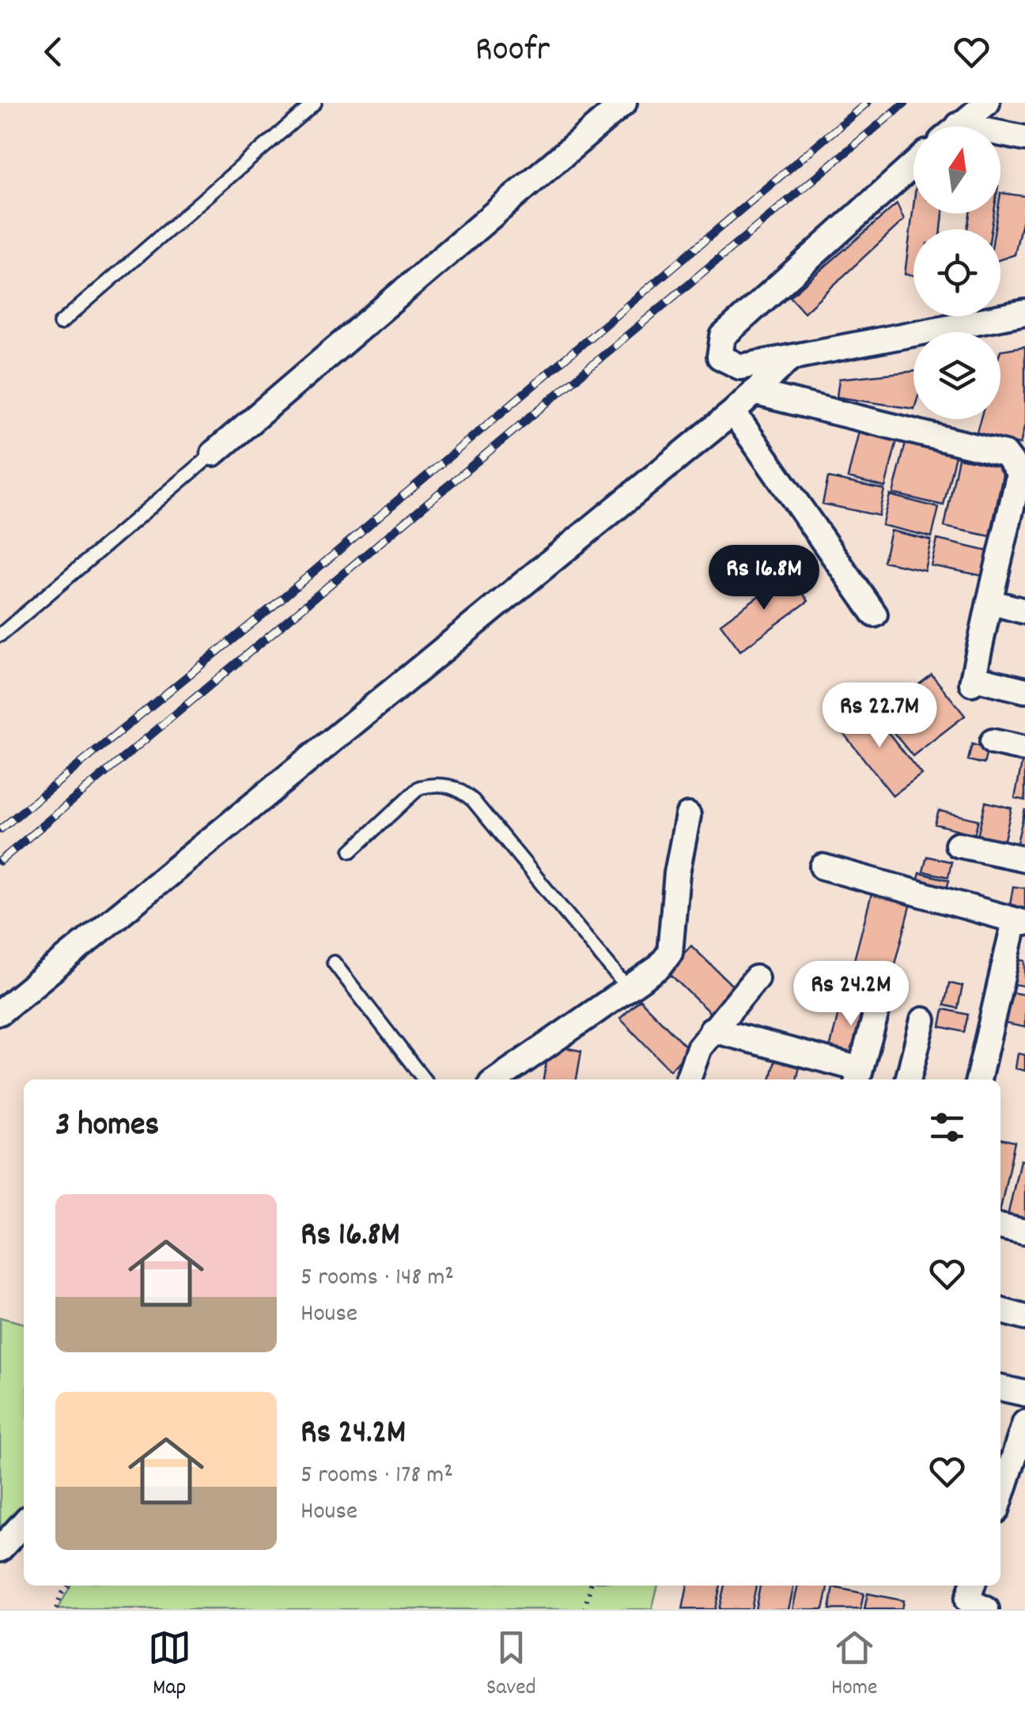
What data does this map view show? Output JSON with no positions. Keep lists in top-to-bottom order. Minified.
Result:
{"north":"top","page":{"header":"Roofr","price":["Rs 16.8M","Rs 22.7M","Rs 24.2M"],"heading":"3 homes","list":[{"name":"Rs 16.8M","note":"5 rooms · 148 m² · House"},{"name":"Rs 24.2M","note":"5 rooms · 178 m² · House"}],"tabs":["Map","Saved","Home"]}}
